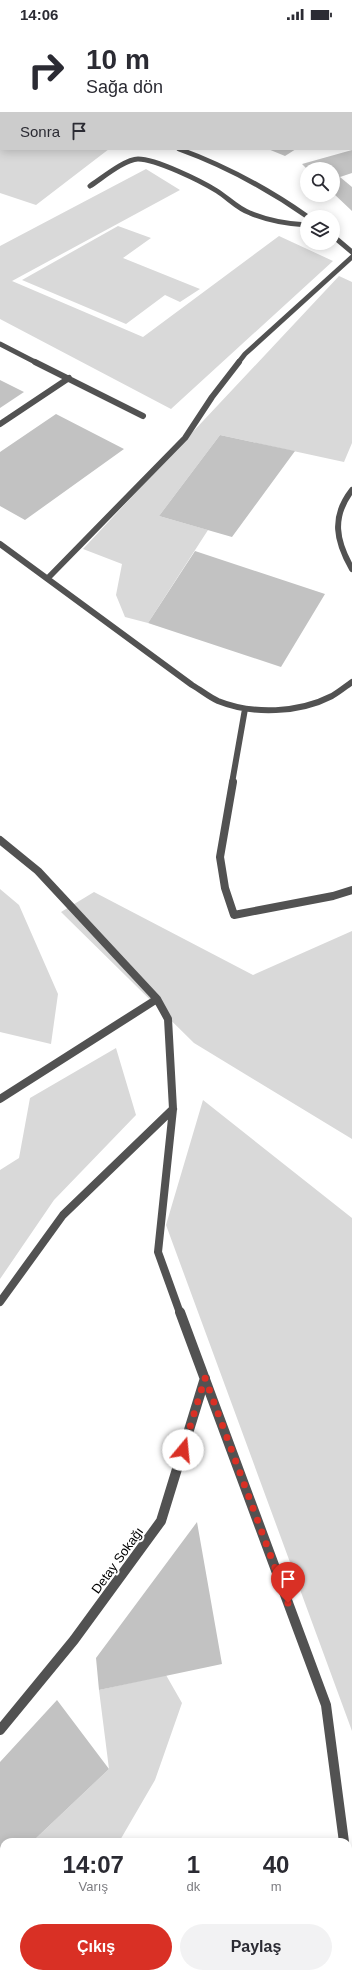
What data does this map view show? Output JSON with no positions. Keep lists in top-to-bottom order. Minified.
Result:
{"streets":{"street":["Detay Sokağı"]},"page":{"status":"14:06","turn":["10 m","Sağa dön"],"then":"Sonra","eta":["14:07","Varış","1","dk","40","m"],"buttons":["Çıkış","Paylaş"]}}
